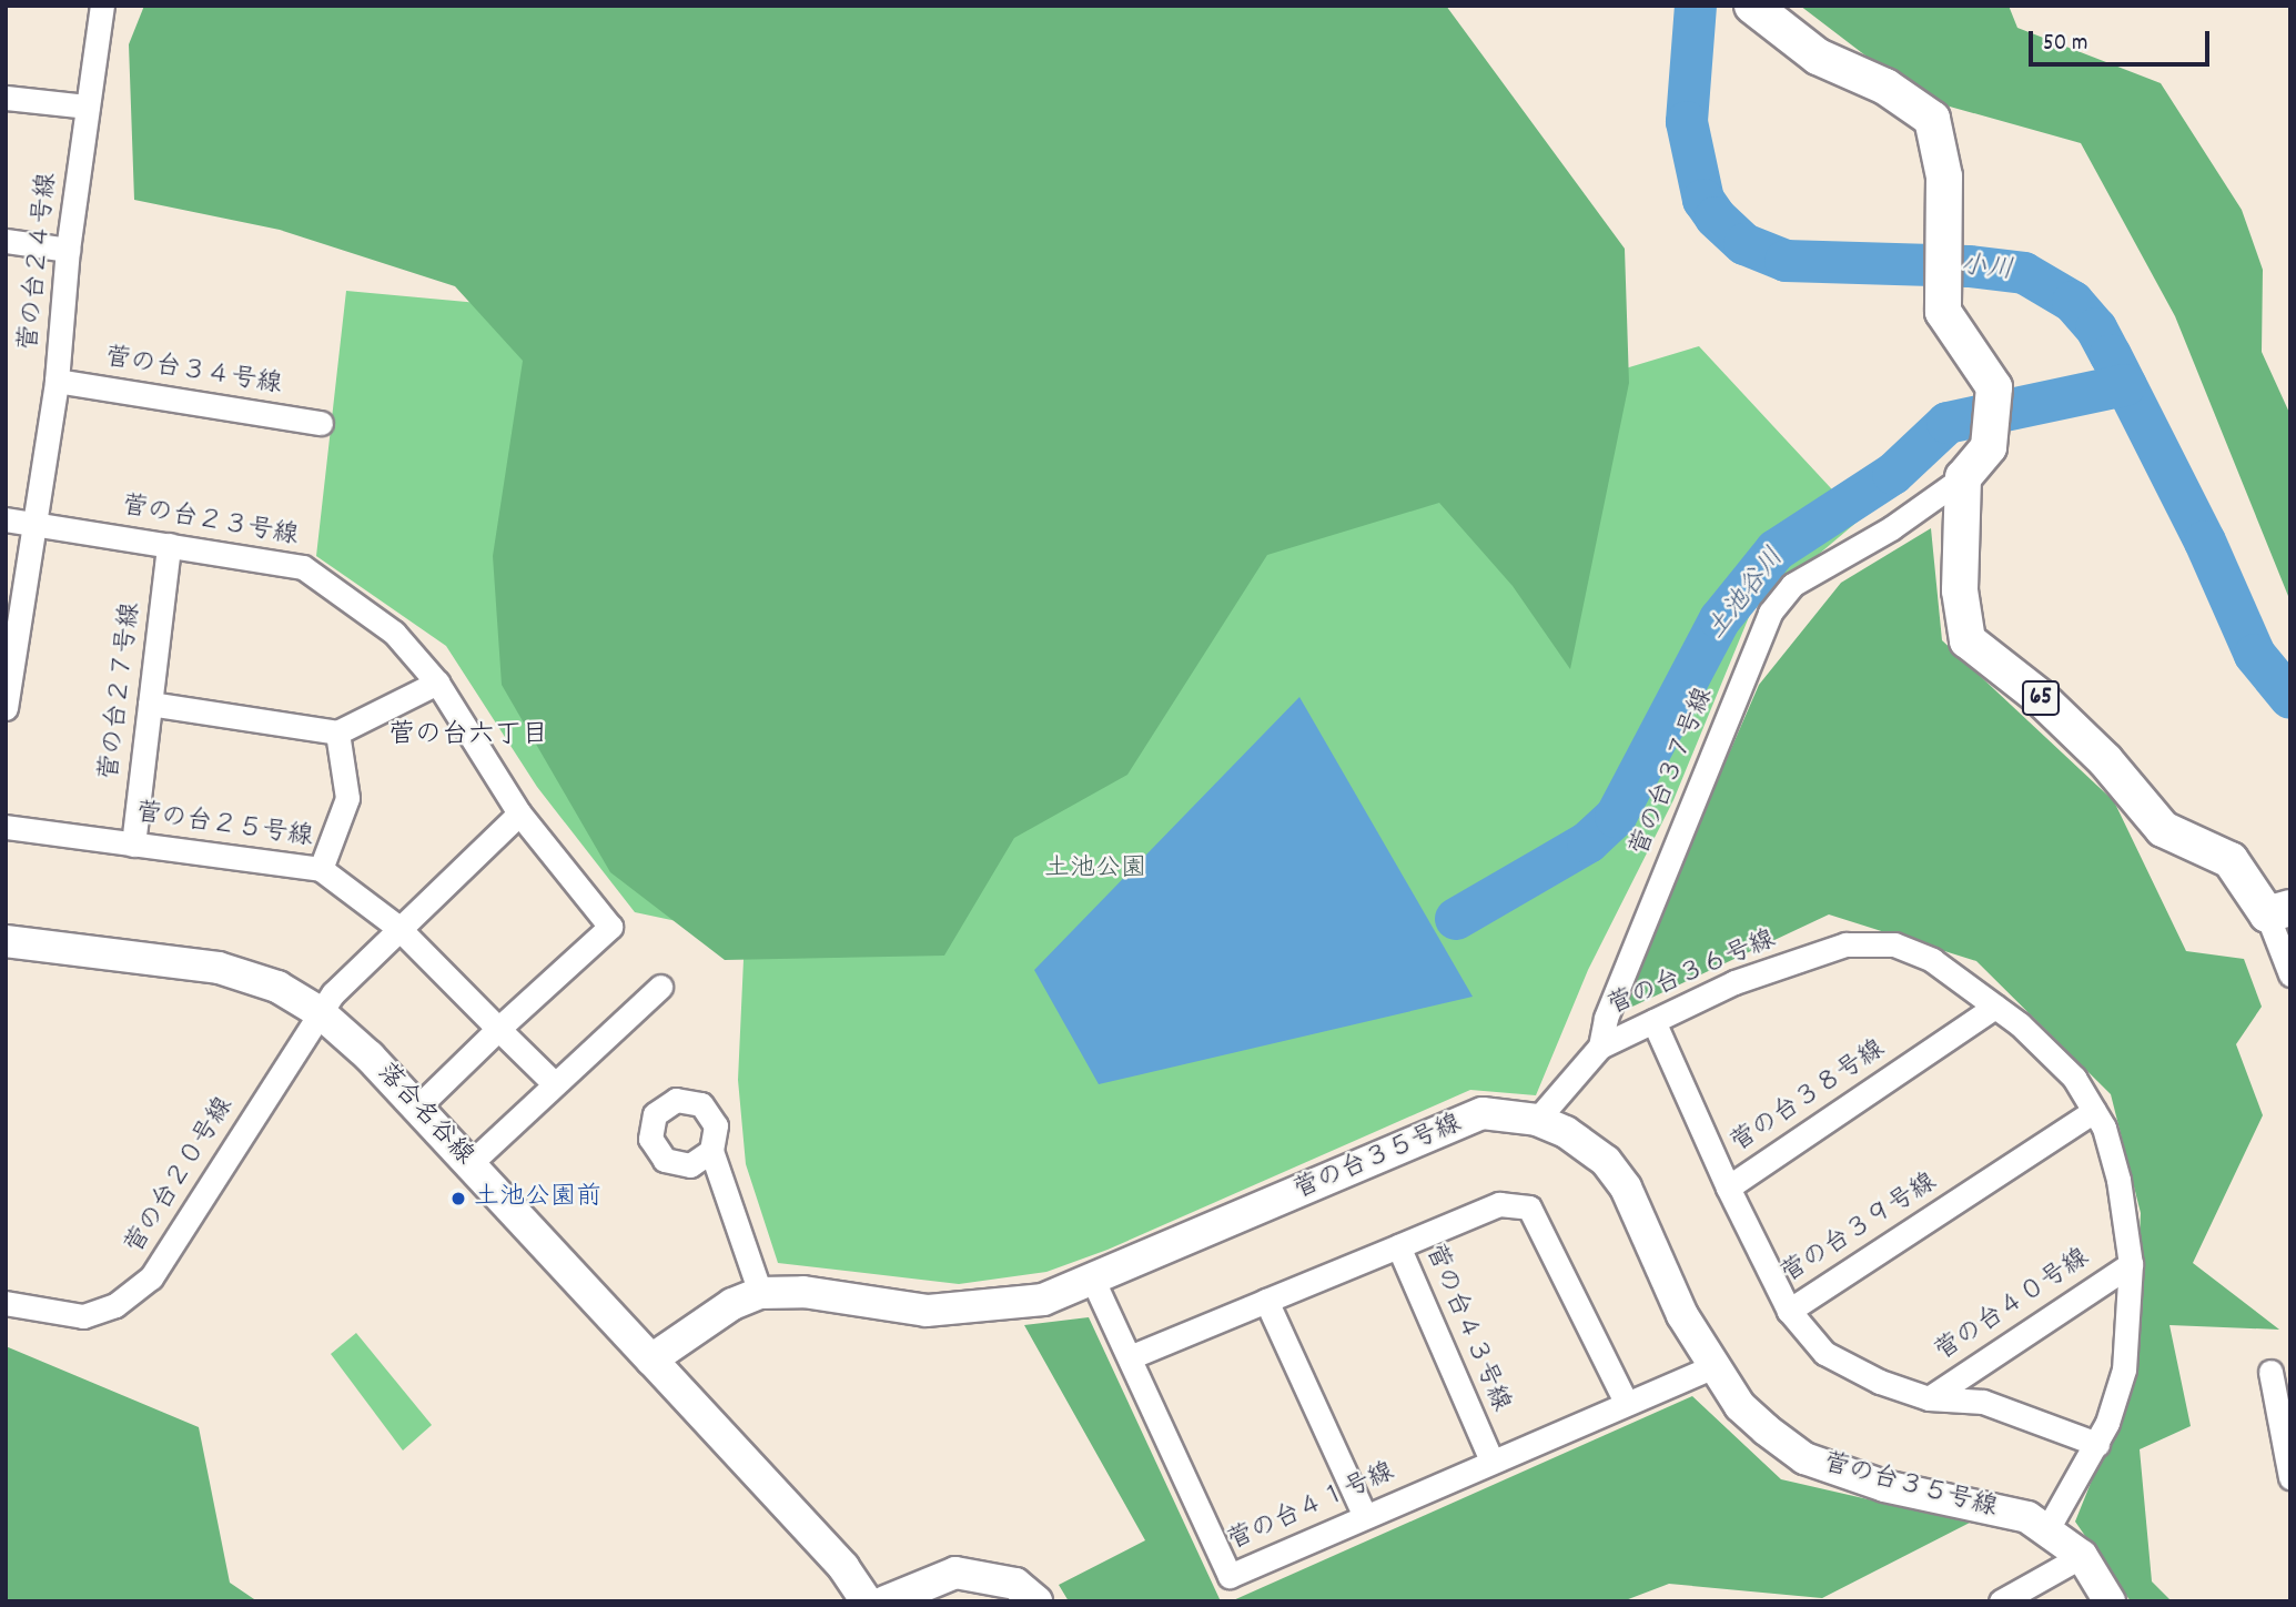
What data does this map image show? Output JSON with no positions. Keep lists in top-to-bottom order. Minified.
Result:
{"streets":{"main road":["65"],"street":["菅の台２４号線","菅の台３４号線","菅の台２３号線","菅の台２７号線","菅の台３７号線","菅の台２５号線","菅の台３６号線","菅の台３８号線","落合名谷線","菅の台３５号線","菅の台２０号線","菅の台３９号線","菅の台４０号線","菅の台４３号線","菅の台４１号線"]},"crossings":[["菅の台２４号線","菅の台３４号線"],["菅の台２４号線","菅の台２３号線"],["菅の台２３号線","菅の台２７号線"],["菅の台２７号線","菅の台２５号線"],["65","菅の台３７号線"],["菅の台３７号線","菅の台３６号線"],["菅の台３６号線","菅の台３８号線"],["菅の台３６号線","菅の台３５号線"],["菅の台３６号線","菅の台３９号線"],["菅の台３６号線","菅の台４０号線"],["落合名谷線","菅の台３５号線"],["落合名谷線","菅の台２０号線"],["菅の台３５号線","菅の台４１号線"],["菅の台３９号線","菅の台４０号線"],["菅の台４３号線","菅の台４１号線"]],"districts":["菅の台六丁目"],"water":["小川","土池谷川"],"parks":["土池公園"],"places":["土池公園前"],"scale_bar":"50 m"}
